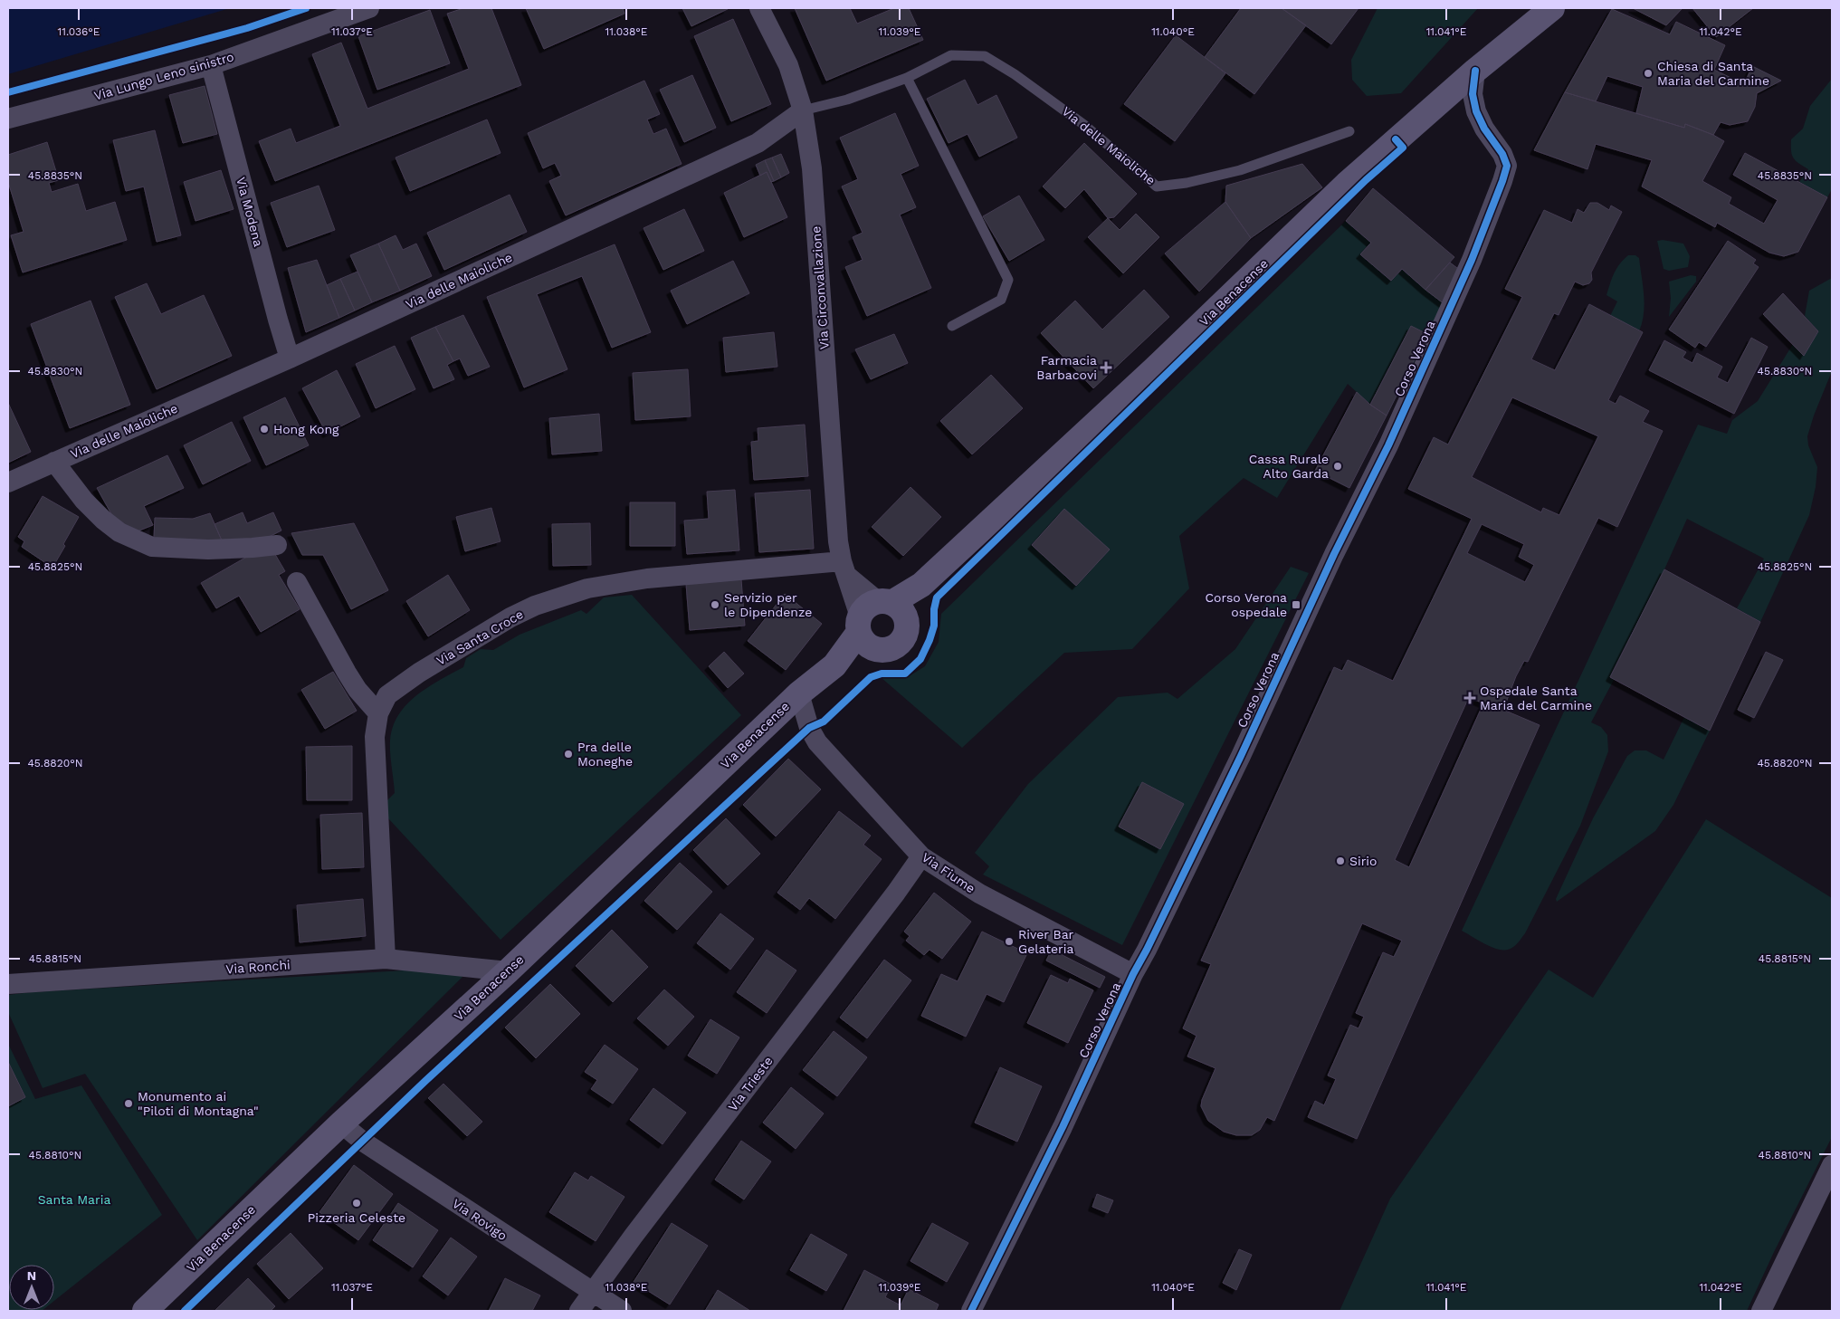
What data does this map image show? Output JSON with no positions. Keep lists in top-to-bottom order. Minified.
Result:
{"streets":{"main road":["Via Benacense"],"street":["Via Lungo Leno sinistro","Via delle Maioliche","Via Modena","Via Circonvallazione","Corso Verona","Via Santa Croce","Via Fiume","Via Ronchi","Via Trieste","Via Rovigo"]},"crossings":[["Via Lungo Leno sinistro","Via Modena"],["Via delle Maioliche","Via Modena"],["Via delle Maioliche","Via Circonvallazione"],["Via Circonvallazione","Via Santa Croce"],["Via Benacense","Corso Verona"],["Via Benacense","Via Fiume"],["Via Benacense","Via Ronchi"],["Via Benacense","Via Rovigo"],["Corso Verona","Via Fiume"],["Via Santa Croce","Via Ronchi"],["Via Fiume","Via Trieste"],["Via Trieste","Via Rovigo"]],"parks":["Santa Maria"],"places":{"other":["Chiesa di Santa Maria del Carmine","Hong Kong","Cassa Rurale Alto Garda","Servizio per le Dipendenze","Pra delle Moneghe","Sirio","River Bar Gelateria","Monumento ai \"Piloti di Montagna\"","Pizzeria Celeste"],"health":["Farmacia Barbacovi","Ospedale Santa Maria del Carmine"],"transit":["Corso Verona ospedale"]},"north":"top","coordinates":["11.036°E","11.037°E","11.038°E","11.039°E","11.040°E","11.041°E","11.042°E","45.8835°N","45.8830°N","45.8825°N","45.8820°N","45.8815°N","45.8810°N"]}
